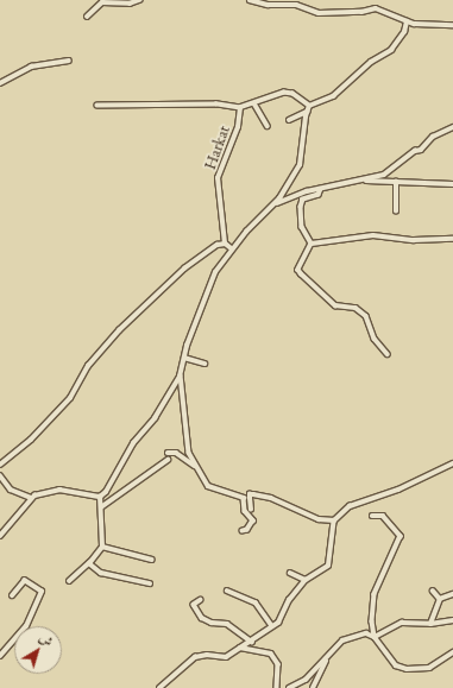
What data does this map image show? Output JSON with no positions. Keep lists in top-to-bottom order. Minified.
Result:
{"streets":{"street":["Harkat"]},"north":"top right"}
